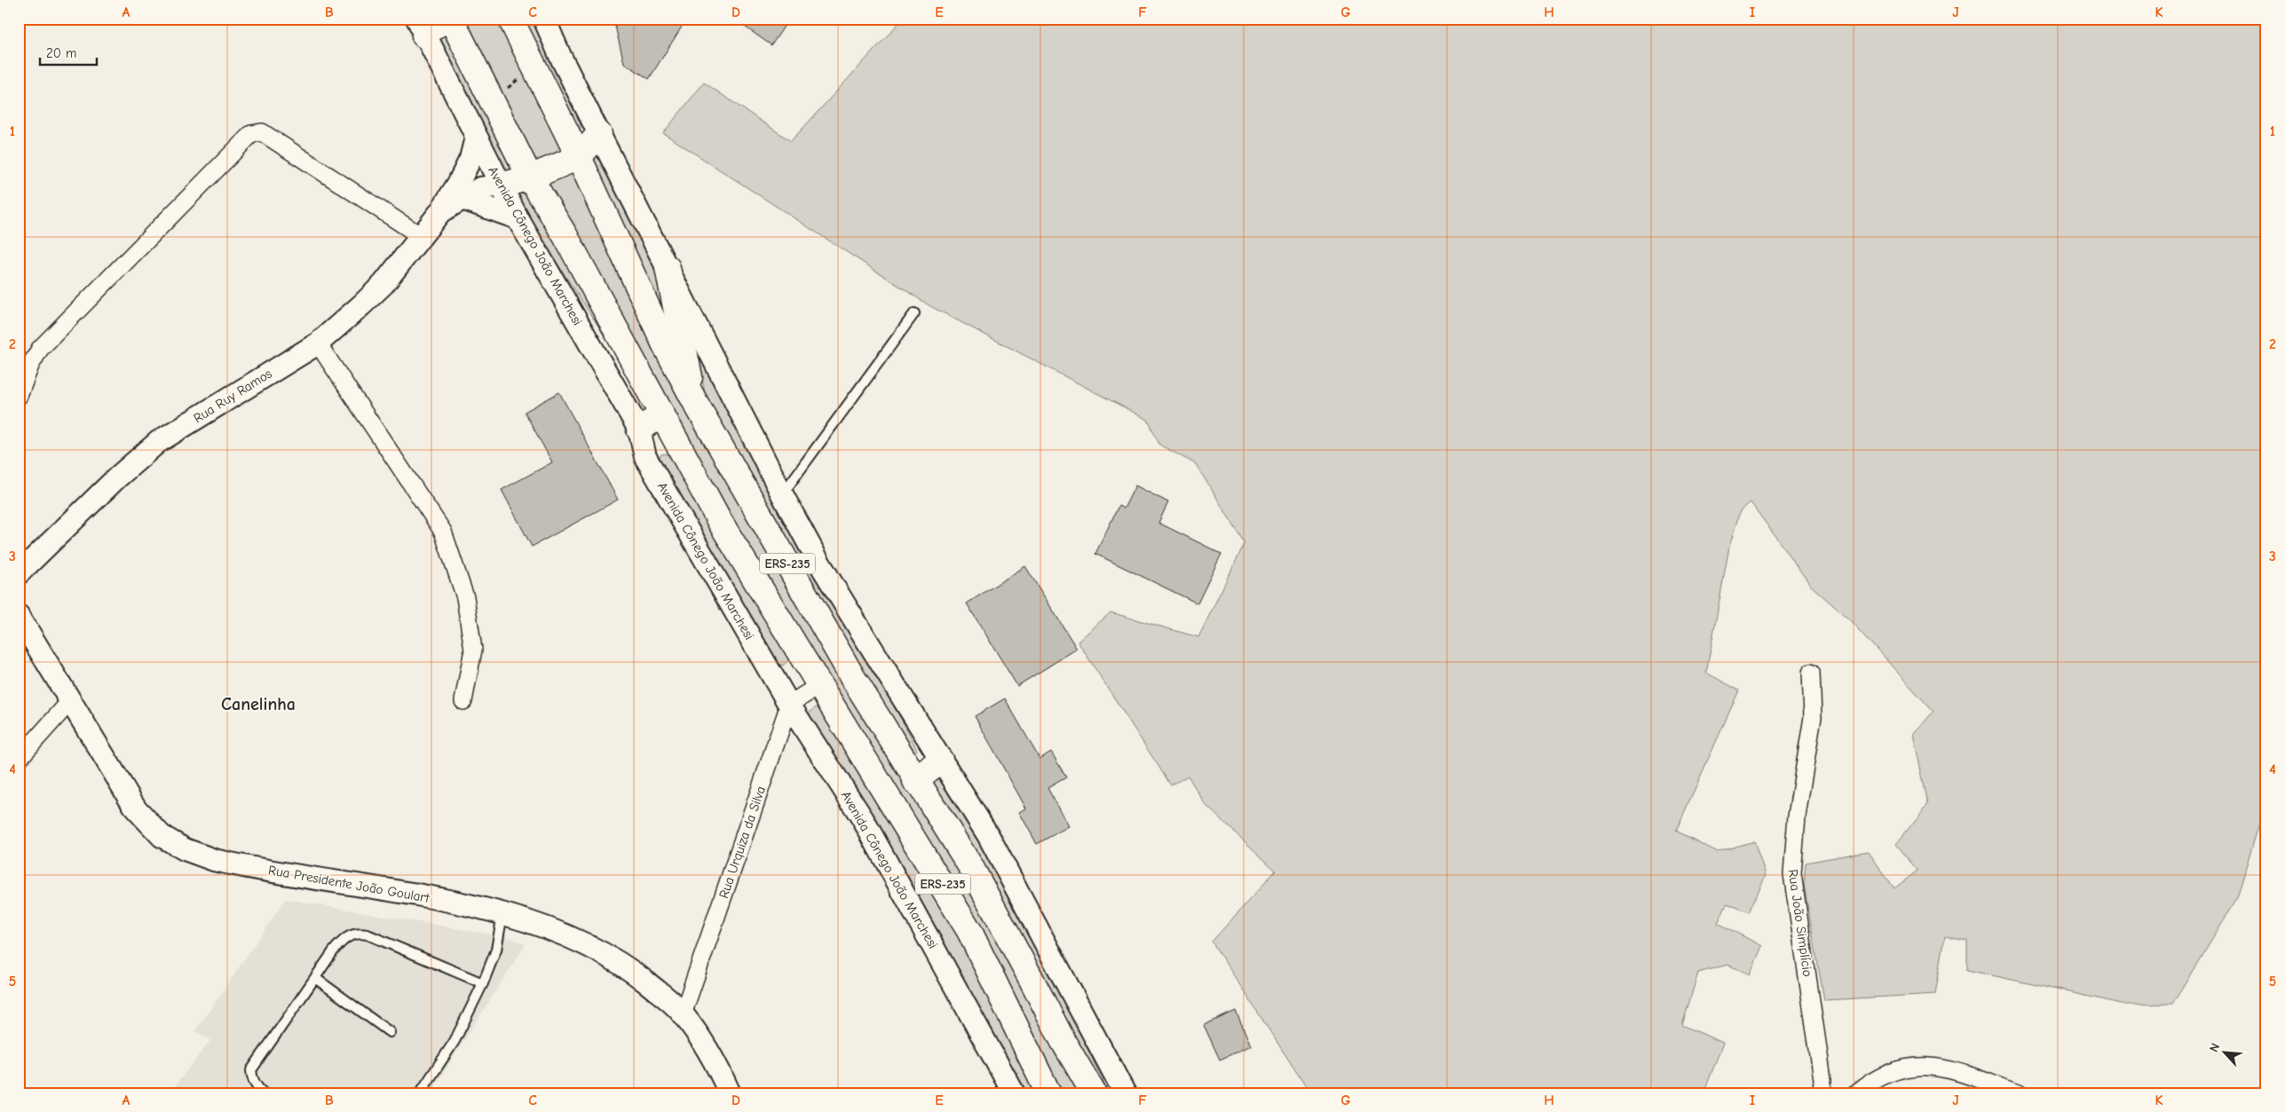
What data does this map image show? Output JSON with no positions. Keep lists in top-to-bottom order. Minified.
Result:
{"streets":{"main road":["ERS-235"],"street":["Avenida Cônego João Marchesi","Rua Ruy Ramos","Rua Urquiza da Silva","Rua Presidente João Goulart","Rua João Simplício"]},"crossings":[["Avenida Cônego João Marchesi","Rua Ruy Ramos"],["Avenida Cônego João Marchesi","Rua Urquiza da Silva"],["Rua Urquiza da Silva","Rua Presidente João Goulart"]],"districts":["Canelinha"],"scale_bar":"20 m","north":"top left","grid":{"columns":["A","B","C","D","E","F","G","H","I","J","K"],"rows":["1","2","3","4","5"]}}
